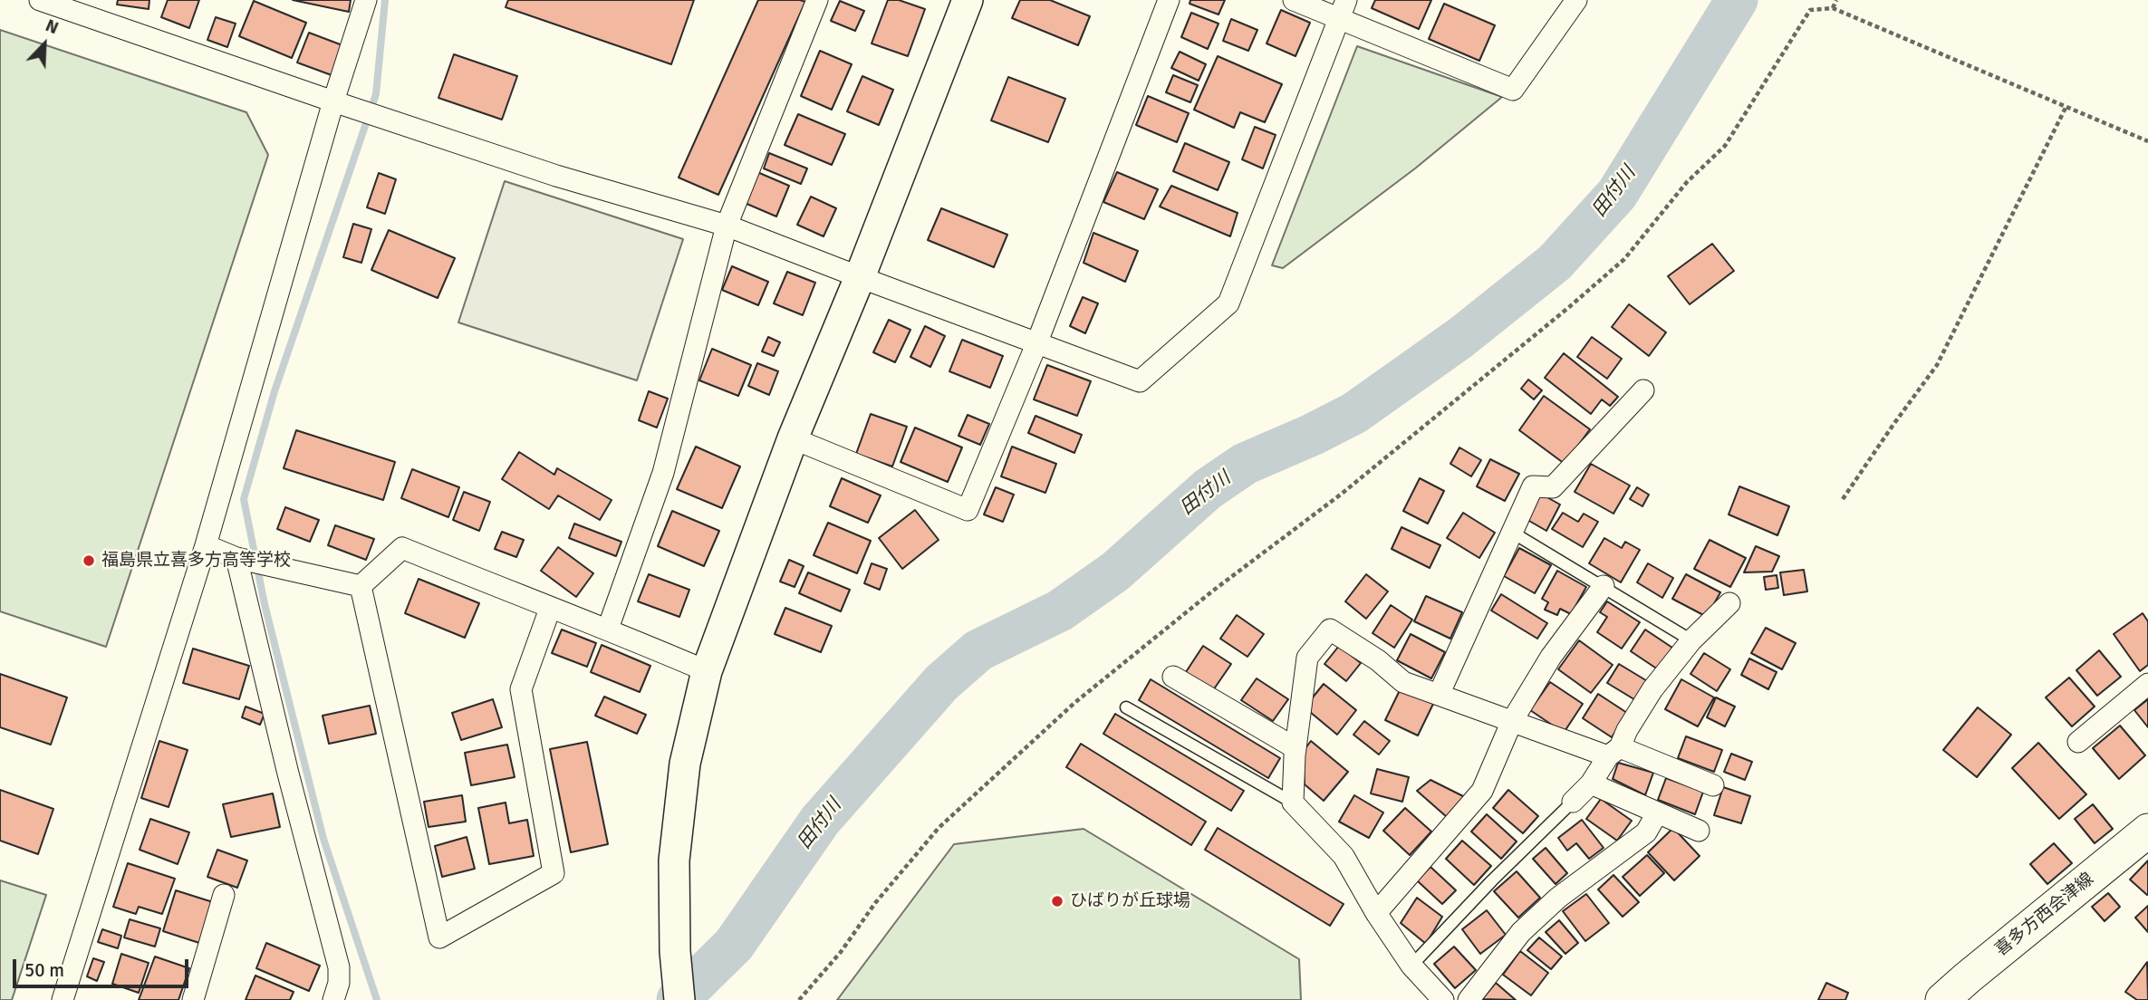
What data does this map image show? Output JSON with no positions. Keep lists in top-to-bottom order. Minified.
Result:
{"streets":{"main road":["喜多方西会津線"]},"water":["田付川"],"places":["福島県立喜多方高等学校","ひばりが丘球場"],"scale_bar":"50 m","north":"top right"}
